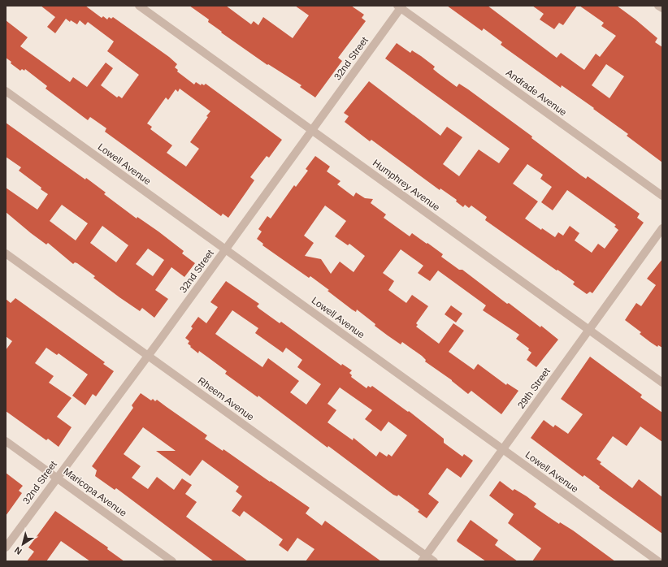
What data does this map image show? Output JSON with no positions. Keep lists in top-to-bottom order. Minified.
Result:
{"streets":{"street":["32nd Street","Andrade Avenue","Lowell Avenue","Humphrey Avenue","29th Street","Rheem Avenue","Maricopa Avenue"]},"crossings":[["32nd Street","Andrade Avenue"],["32nd Street","Lowell Avenue"],["32nd Street","Humphrey Avenue"],["32nd Street","Rheem Avenue"],["32nd Street","Maricopa Avenue"],["Lowell Avenue","29th Street"],["Humphrey Avenue","29th Street"],["29th Street","Rheem Avenue"]],"north":"bottom left"}
